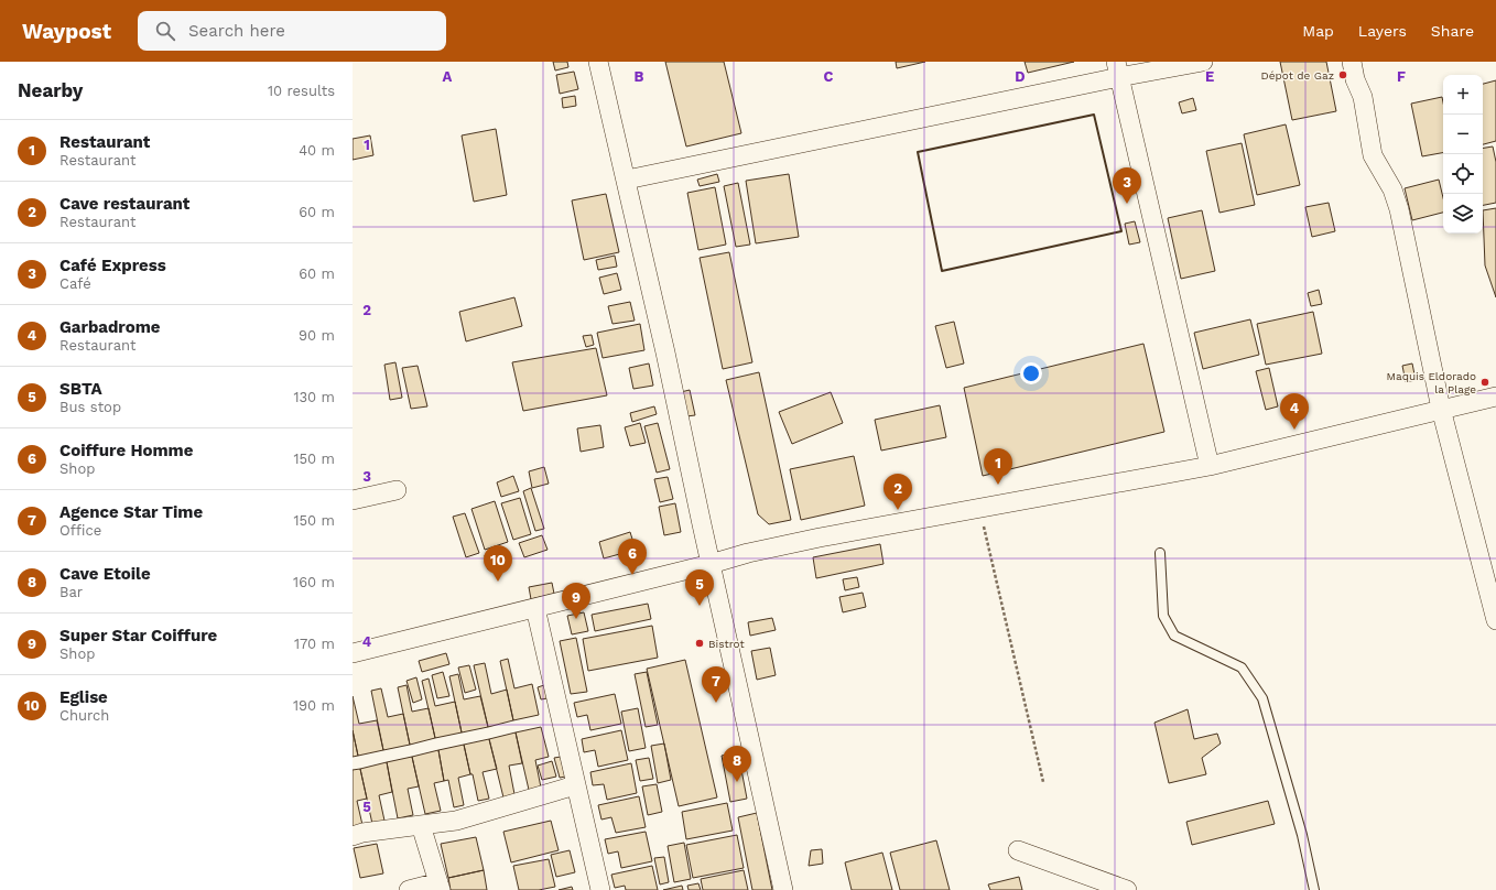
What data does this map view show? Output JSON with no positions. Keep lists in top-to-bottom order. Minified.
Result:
{"places":["Dépot de Gaz","Maquis Eldorado la Plage","Bistrot"],"page":{"header":"Waypost","search":"Search here","nav":["Map","Layers","Share"],"heading":["Nearby","10 results"],"map_buttons":["+","−"],"list":[{"mark":"1","name":"Restaurant","note":"Restaurant","value":"40 m"},{"mark":"2","name":"Cave restaurant","note":"Restaurant","value":"60 m"},{"mark":"3","name":"Café Express","note":"Café","value":"60 m"},{"mark":"4","name":"Garbadrome","note":"Restaurant","value":"90 m"},{"mark":"5","name":"SBTA","note":"Bus stop","value":"130 m"},{"mark":"6","name":"Coiffure Homme","note":"Shop","value":"150 m"},{"mark":"7","name":"Agence Star Time","note":"Office","value":"150 m"},{"mark":"8","name":"Cave Etoile","note":"Bar","value":"160 m"},{"mark":"9","name":"Super Star Coiffure","note":"Shop","value":"170 m"},{"mark":"10","name":"Eglise","note":"Church","value":"190 m"}],"pins":["3","4","1","2","6","10","5","9","7","8"]},"grid":{"columns":["A","B","C","D","E","F"],"rows":["1","2","3","4","5"]}}
